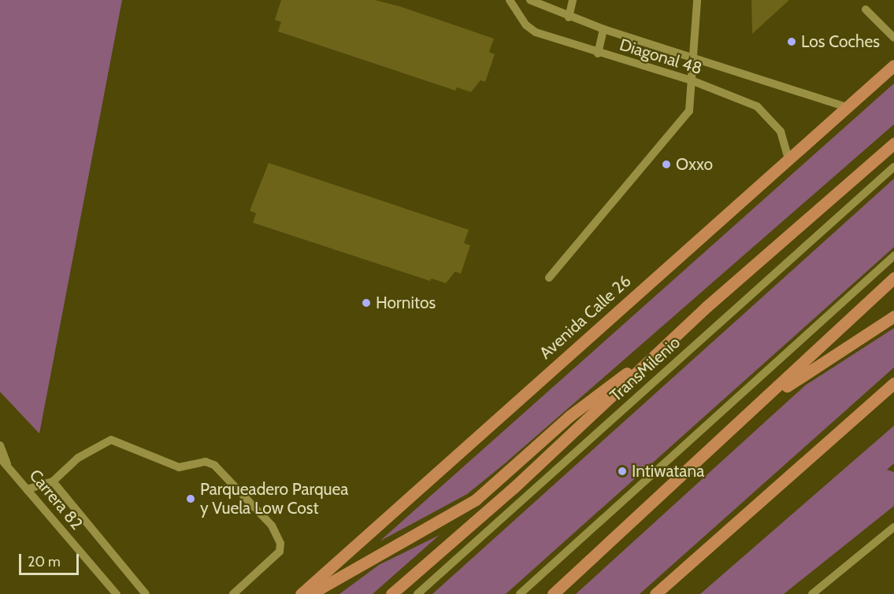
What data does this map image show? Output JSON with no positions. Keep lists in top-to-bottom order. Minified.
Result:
{"streets":{"main road":["Avenida Calle 26"],"street":["Diagonal 48","TransMilenio","Carrera 82"]},"crossings":[["Diagonal 48","Avenida Calle 26"]],"places":["Los Coches","Oxxo","Hornitos","Intiwatana","Parqueadero Parquea y Vuela Low Cost"],"scale_bar":"20 m"}
